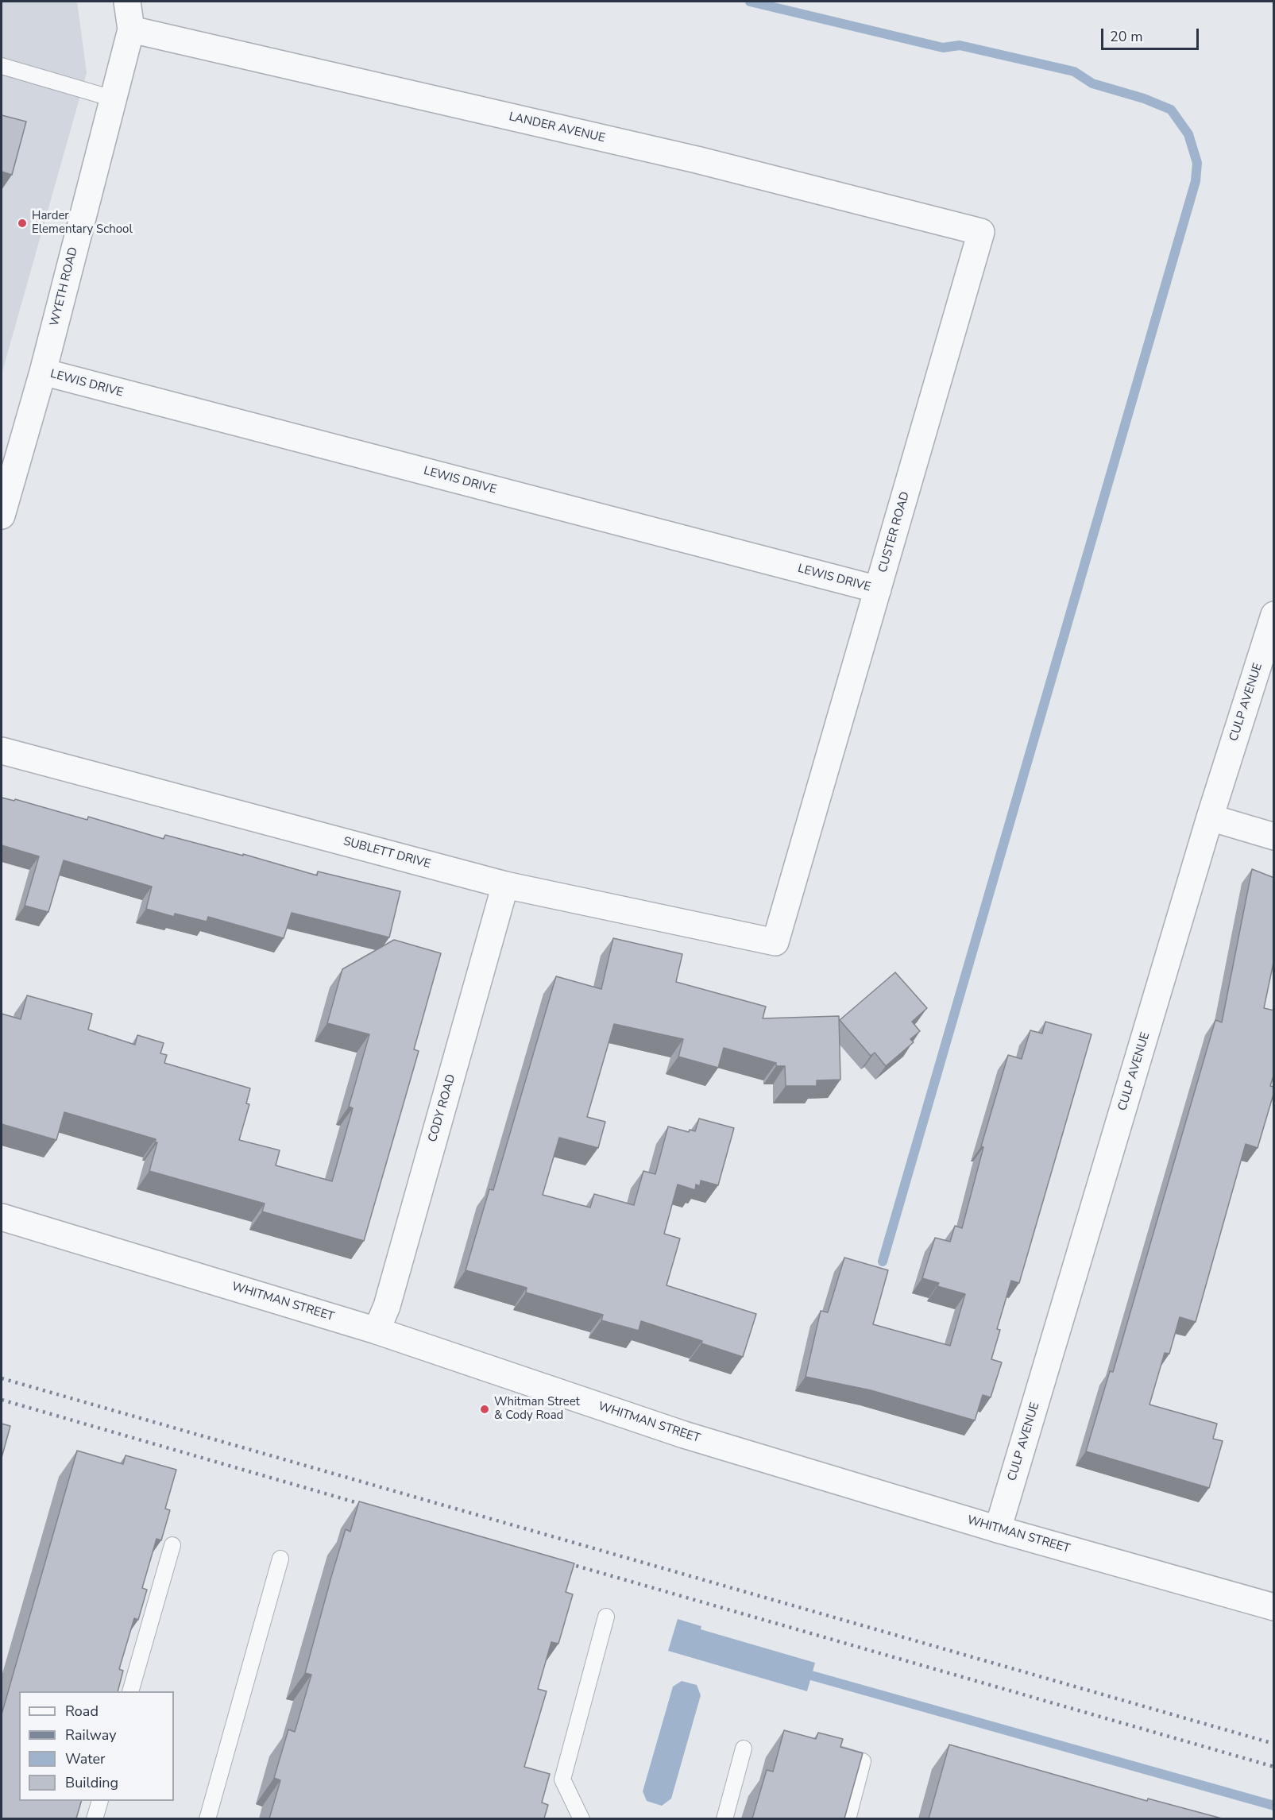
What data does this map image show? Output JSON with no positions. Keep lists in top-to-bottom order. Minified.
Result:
{"streets":{"street":["LANDER AVENUE","WYETH ROAD","LEWIS DRIVE","CUSTER ROAD","CULP AVENUE","SUBLETT DRIVE","CODY ROAD","WHITMAN STREET"]},"crossings":[["LANDER AVENUE","WYETH ROAD"],["LANDER AVENUE","CUSTER ROAD"],["WYETH ROAD","LEWIS DRIVE"],["LEWIS DRIVE","CUSTER ROAD"],["CUSTER ROAD","SUBLETT DRIVE"],["CULP AVENUE","WHITMAN STREET"],["SUBLETT DRIVE","CODY ROAD"],["CODY ROAD","WHITMAN STREET"]],"places":["Harder Elementary School","Whitman Street & Cody Road"],"legend":["Road","Railway","Water","Building"],"scale_bar":"20 m"}
